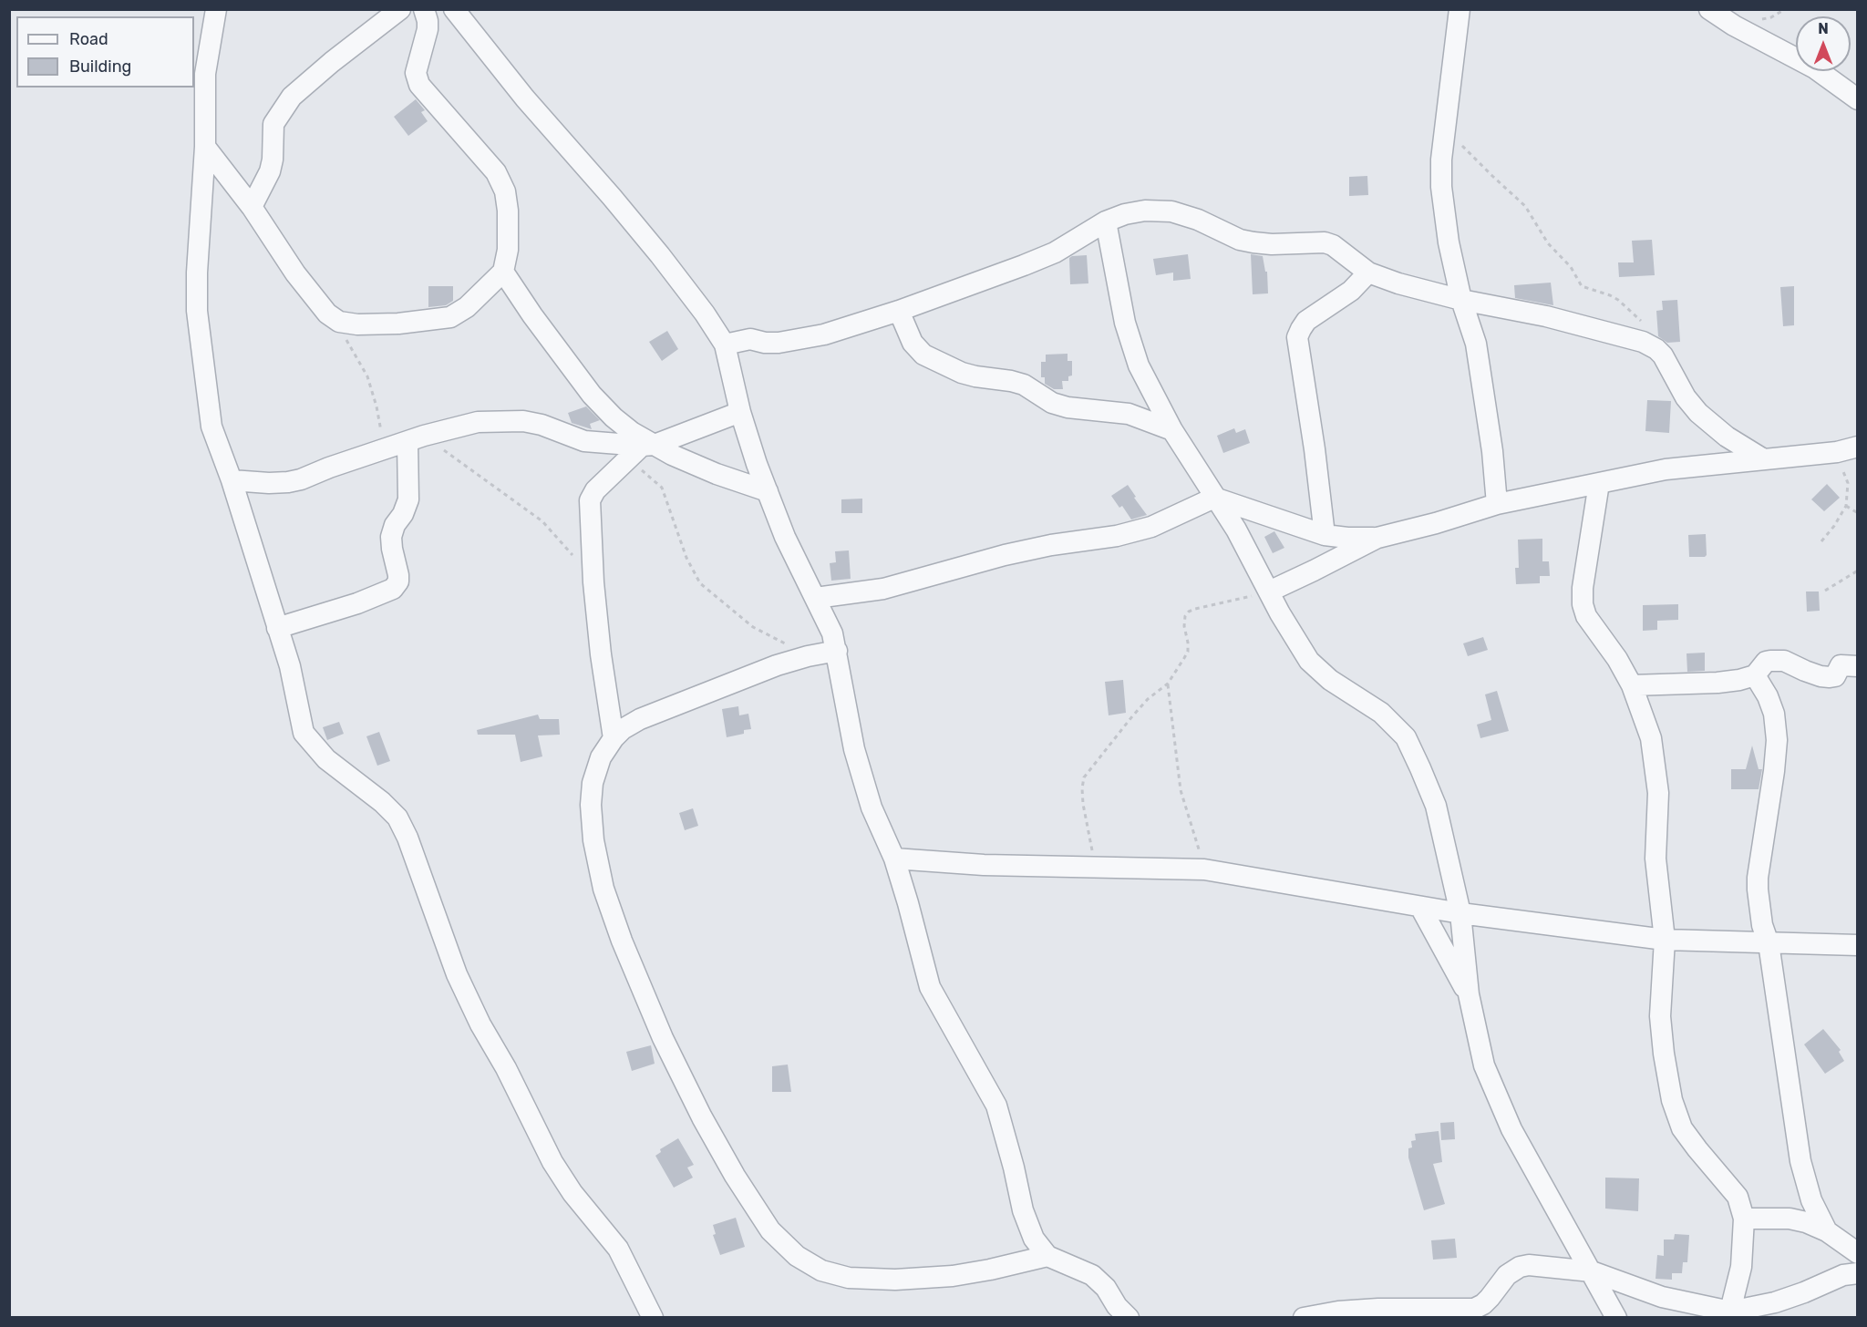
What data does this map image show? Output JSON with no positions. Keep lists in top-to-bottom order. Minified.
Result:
{"legend":["Road","Building"],"north":"top"}
